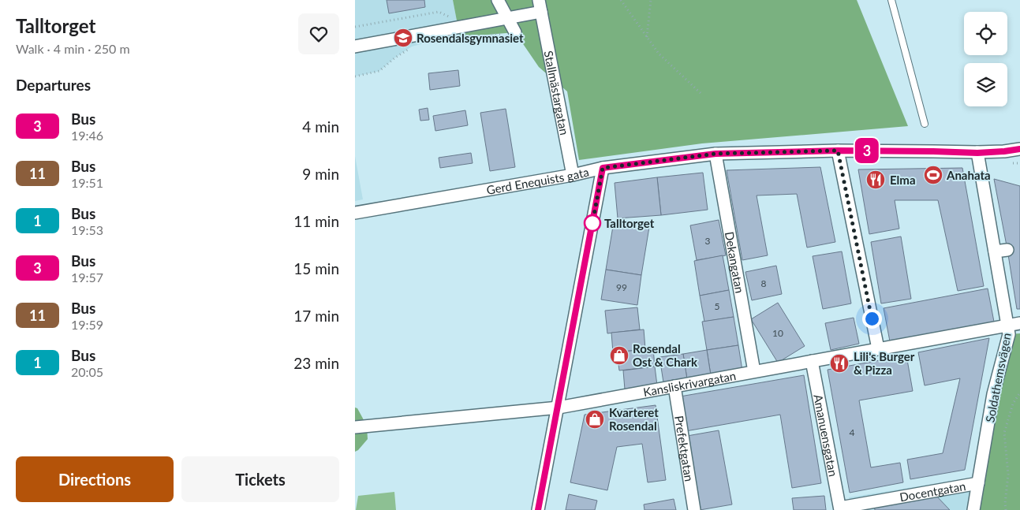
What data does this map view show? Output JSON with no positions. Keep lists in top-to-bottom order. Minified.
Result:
{"streets":{"street":["Stallmästargatan","Gerd Enequists gata","Dekangatan","Soldathemsvägen","Kansliskrivargatan","Amanuensgatan","Prefektgatan","Docentgatan"]},"crossings":[["Stallmästargatan","Gerd Enequists gata"],["Gerd Enequists gata","Dekangatan"],["Gerd Enequists gata","Soldathemsvägen"],["Dekangatan","Kansliskrivargatan"],["Soldathemsvägen","Kansliskrivargatan"],["Soldathemsvägen","Docentgatan"],["Kansliskrivargatan","Amanuensgatan"],["Kansliskrivargatan","Prefektgatan"],["Amanuensgatan","Docentgatan"]],"places":{"school or university":["Rosendalsgymnasiet"],"sports":["Anahata"],"restaurant":["Elma","Lili's Burger & Pizza"],"other":["Talltorget"],"shop":["Rosendal Ost & Chark","Kvarteret Rosendal"]},"lines":["bus line 3"],"house_numbers":["3","8","99","5","10","4"],"page":{"heading":[["Talltorget","Walk · 4 min · 250 m"],"Departures"],"on_map":"3","list":[{"mark":"3","name":"Bus","note":"19:46","value":"4 min"},{"mark":"11","name":"Bus","note":"19:51","value":"9 min"},{"mark":"1","name":"Bus","note":"19:53","value":"11 min"},{"mark":"3","name":"Bus","note":"19:57","value":"15 min"},{"mark":"11","name":"Bus","note":"19:59","value":"17 min"},{"mark":"1","name":"Bus","note":"20:05","value":"23 min"}],"buttons":["Directions","Tickets"]}}
